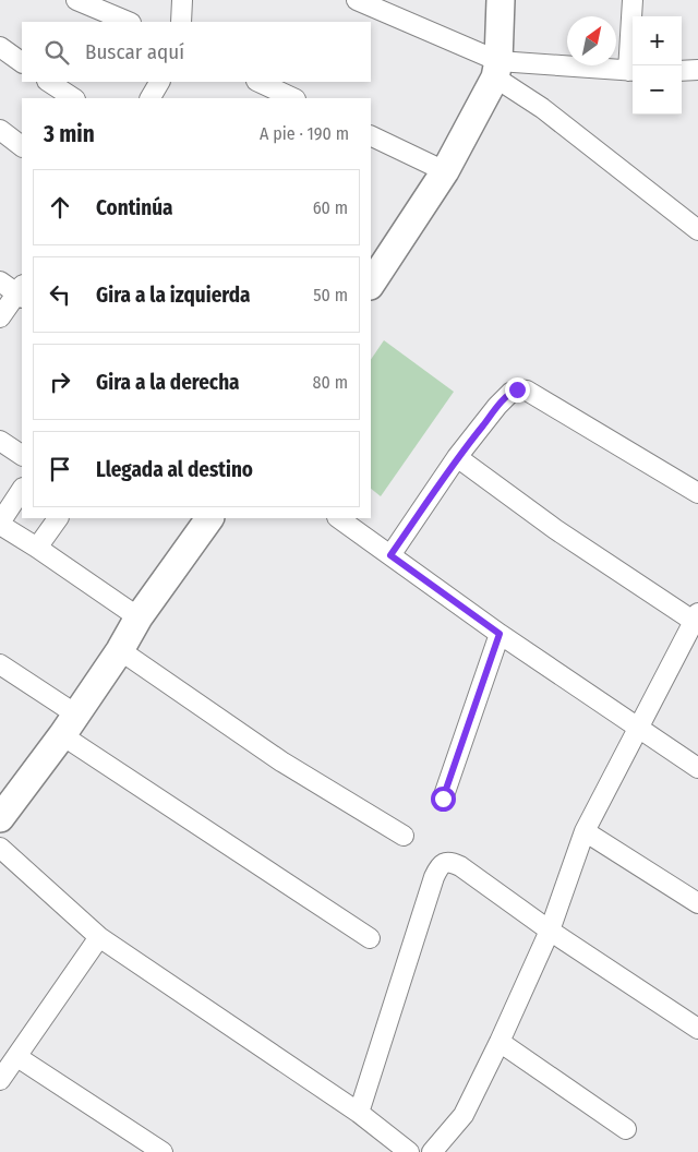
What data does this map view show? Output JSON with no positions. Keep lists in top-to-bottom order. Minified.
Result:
{"north":"top right","page":{"map_buttons":["+","−"],"search":"Buscar aquí","heading":["3 min","A pie · 190 m"],"list":[["Continúa","60 m"],["Gira a la izquierda","50 m"],["Gira a la derecha","80 m"],"Llegada al destino"]}}
